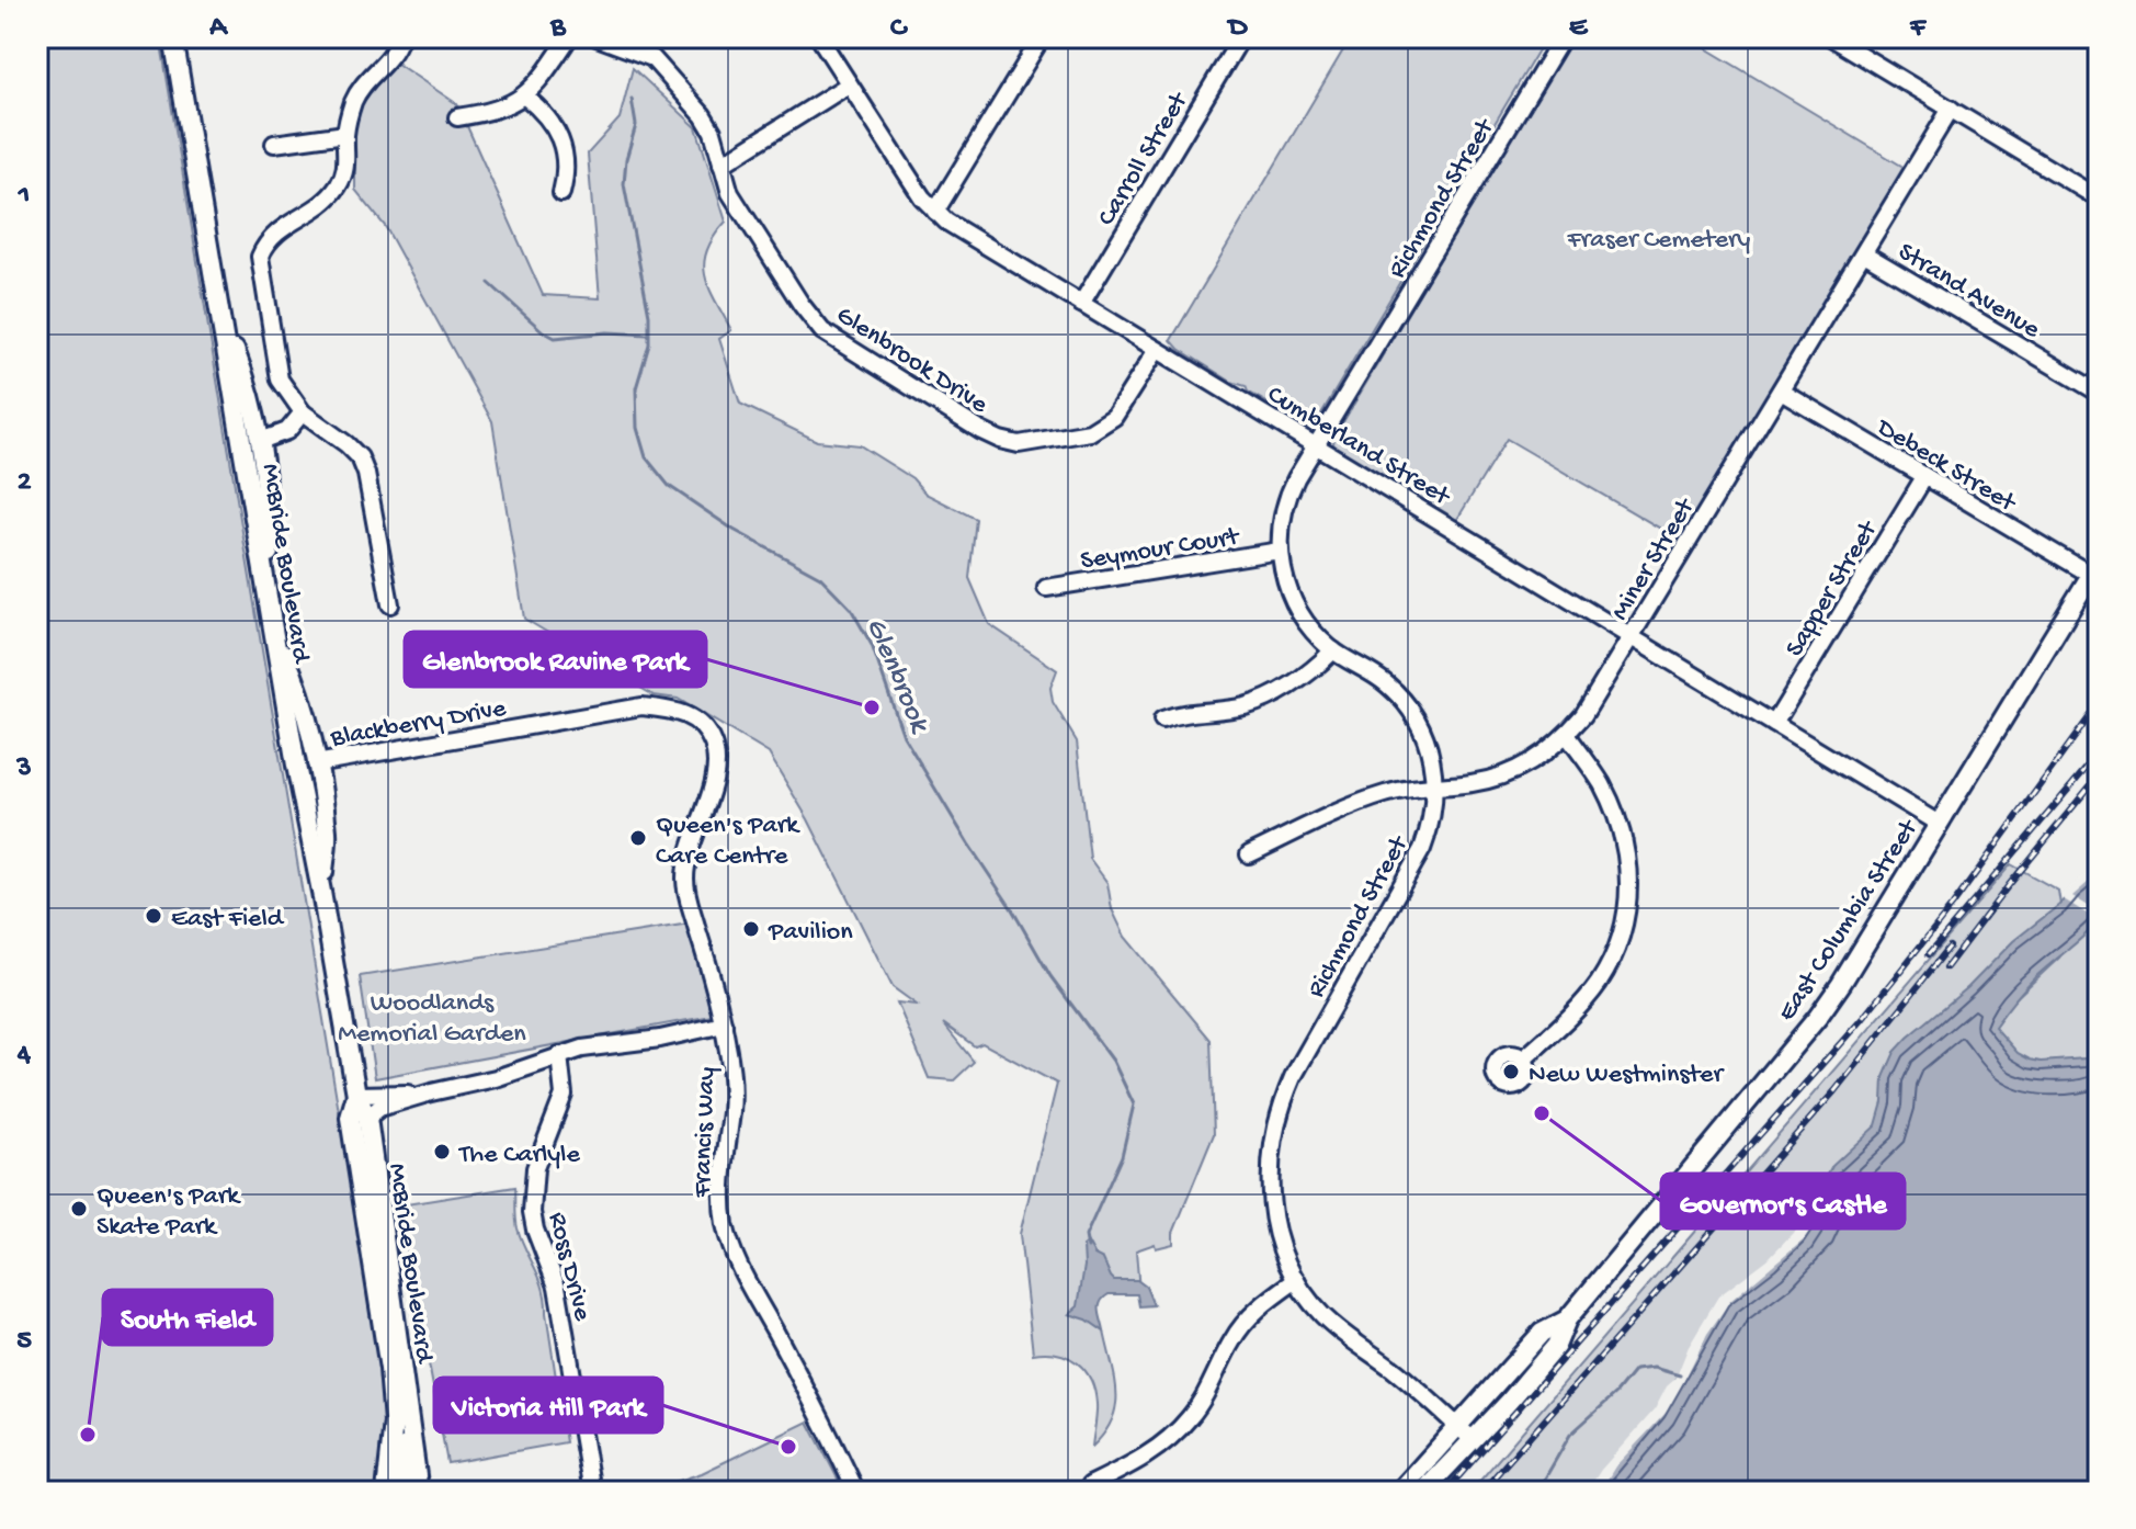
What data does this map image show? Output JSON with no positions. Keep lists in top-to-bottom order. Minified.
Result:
{"streets":{"main road":["McBride Boulevard","East Columbia Street"],"street":["Carroll Street","Richmond Street","Strand Avenue","Glenbrook Drive","Cumberland Street","Debeck Street","Seymour Court","Miner Street","Sapper Street","Blackberry Drive","Francis Way","Ross Drive"]},"crossings":[["Carroll Street","Cumberland Street"],["Richmond Street","Cumberland Street"],["Richmond Street","Seymour Court"],["Richmond Street","Miner Street"],["Richmond Street","East Columbia Street"],["Strand Avenue","Miner Street"],["Glenbrook Drive","Cumberland Street"],["Cumberland Street","Miner Street"],["Cumberland Street","Sapper Street"],["Cumberland Street","East Columbia Street"],["Debeck Street","Miner Street"],["Debeck Street","Sapper Street"],["Debeck Street","East Columbia Street"],["Blackberry Drive","Francis Way"]],"water":["Glenbrook"],"parks":["Fraser Cemetery","Woodlands Memorial Garden"],"places":["Glenbrook Ravine Park","Queen's Park Care Centre","East Field","Pavilion","New Westminster","Governor's Castle","The Carlyle","Queen's Park Skate Park","South Field","Victoria Hill Park"],"grid":{"columns":["A","B","C","D","E","F"],"rows":["1","2","3","4","5"]}}
